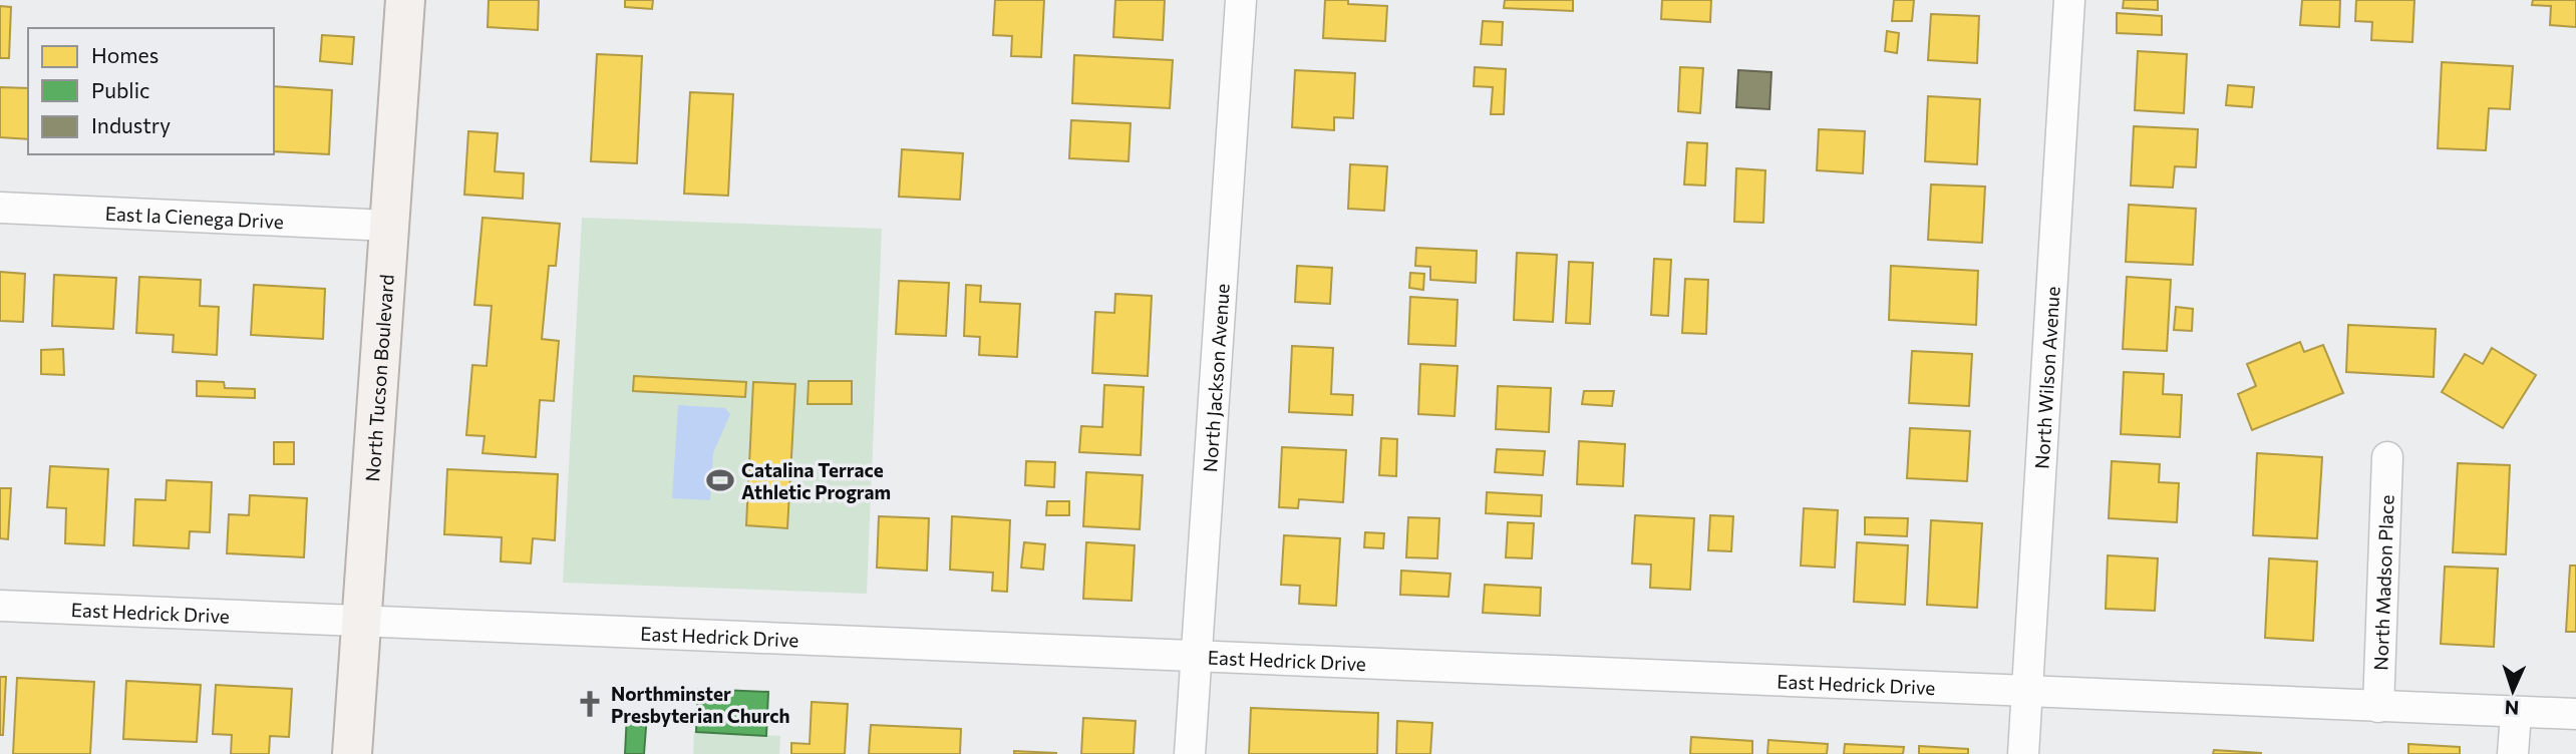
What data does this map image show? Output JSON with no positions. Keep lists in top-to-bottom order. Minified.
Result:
{"streets":{"main road":["North Tucson Boulevard"],"street":["East la Cienega Drive","North Jackson Avenue","North Wilson Avenue","North Madson Place","East Hedrick Drive"]},"crossings":[["East la Cienega Drive","North Tucson Boulevard"],["North Tucson Boulevard","East Hedrick Drive"],["North Jackson Avenue","East Hedrick Drive"],["North Wilson Avenue","East Hedrick Drive"],["North Madson Place","East Hedrick Drive"]],"places":{"sports":["Catalina Terrace Athletic Program"],"church":["Northminster Presbyterian Church"]},"legend":["Homes","Public","Industry"],"north":"bottom"}
